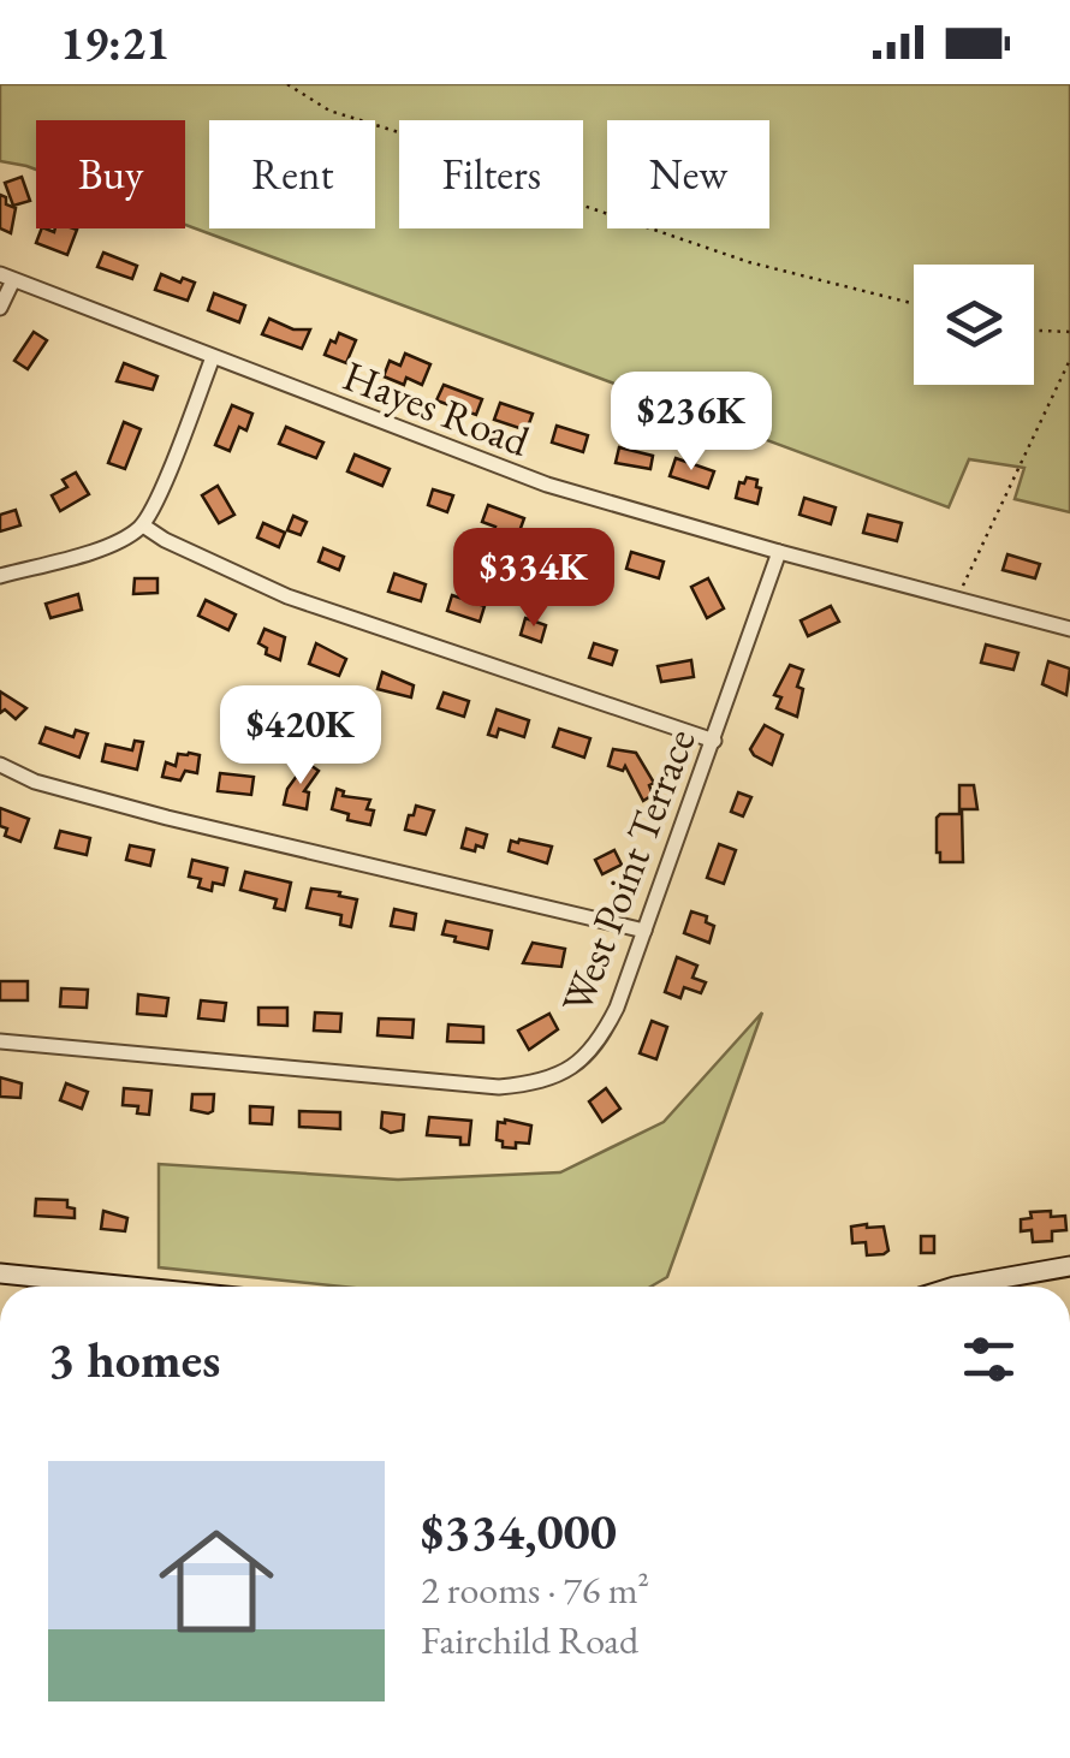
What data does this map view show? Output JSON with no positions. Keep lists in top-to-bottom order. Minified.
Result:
{"streets":{"street":["Hayes Road","West Point Terrace"]},"crossings":[["Hayes Road","West Point Terrace"]],"page":{"status":"19:21","chip":["Buy","Rent","Filters","New"],"price":["$236K","$334K","$420K"],"heading":"3 homes","list":[{"name":"$334,000","note":"2 rooms · 76 m² · Fairchild Road"}]}}
